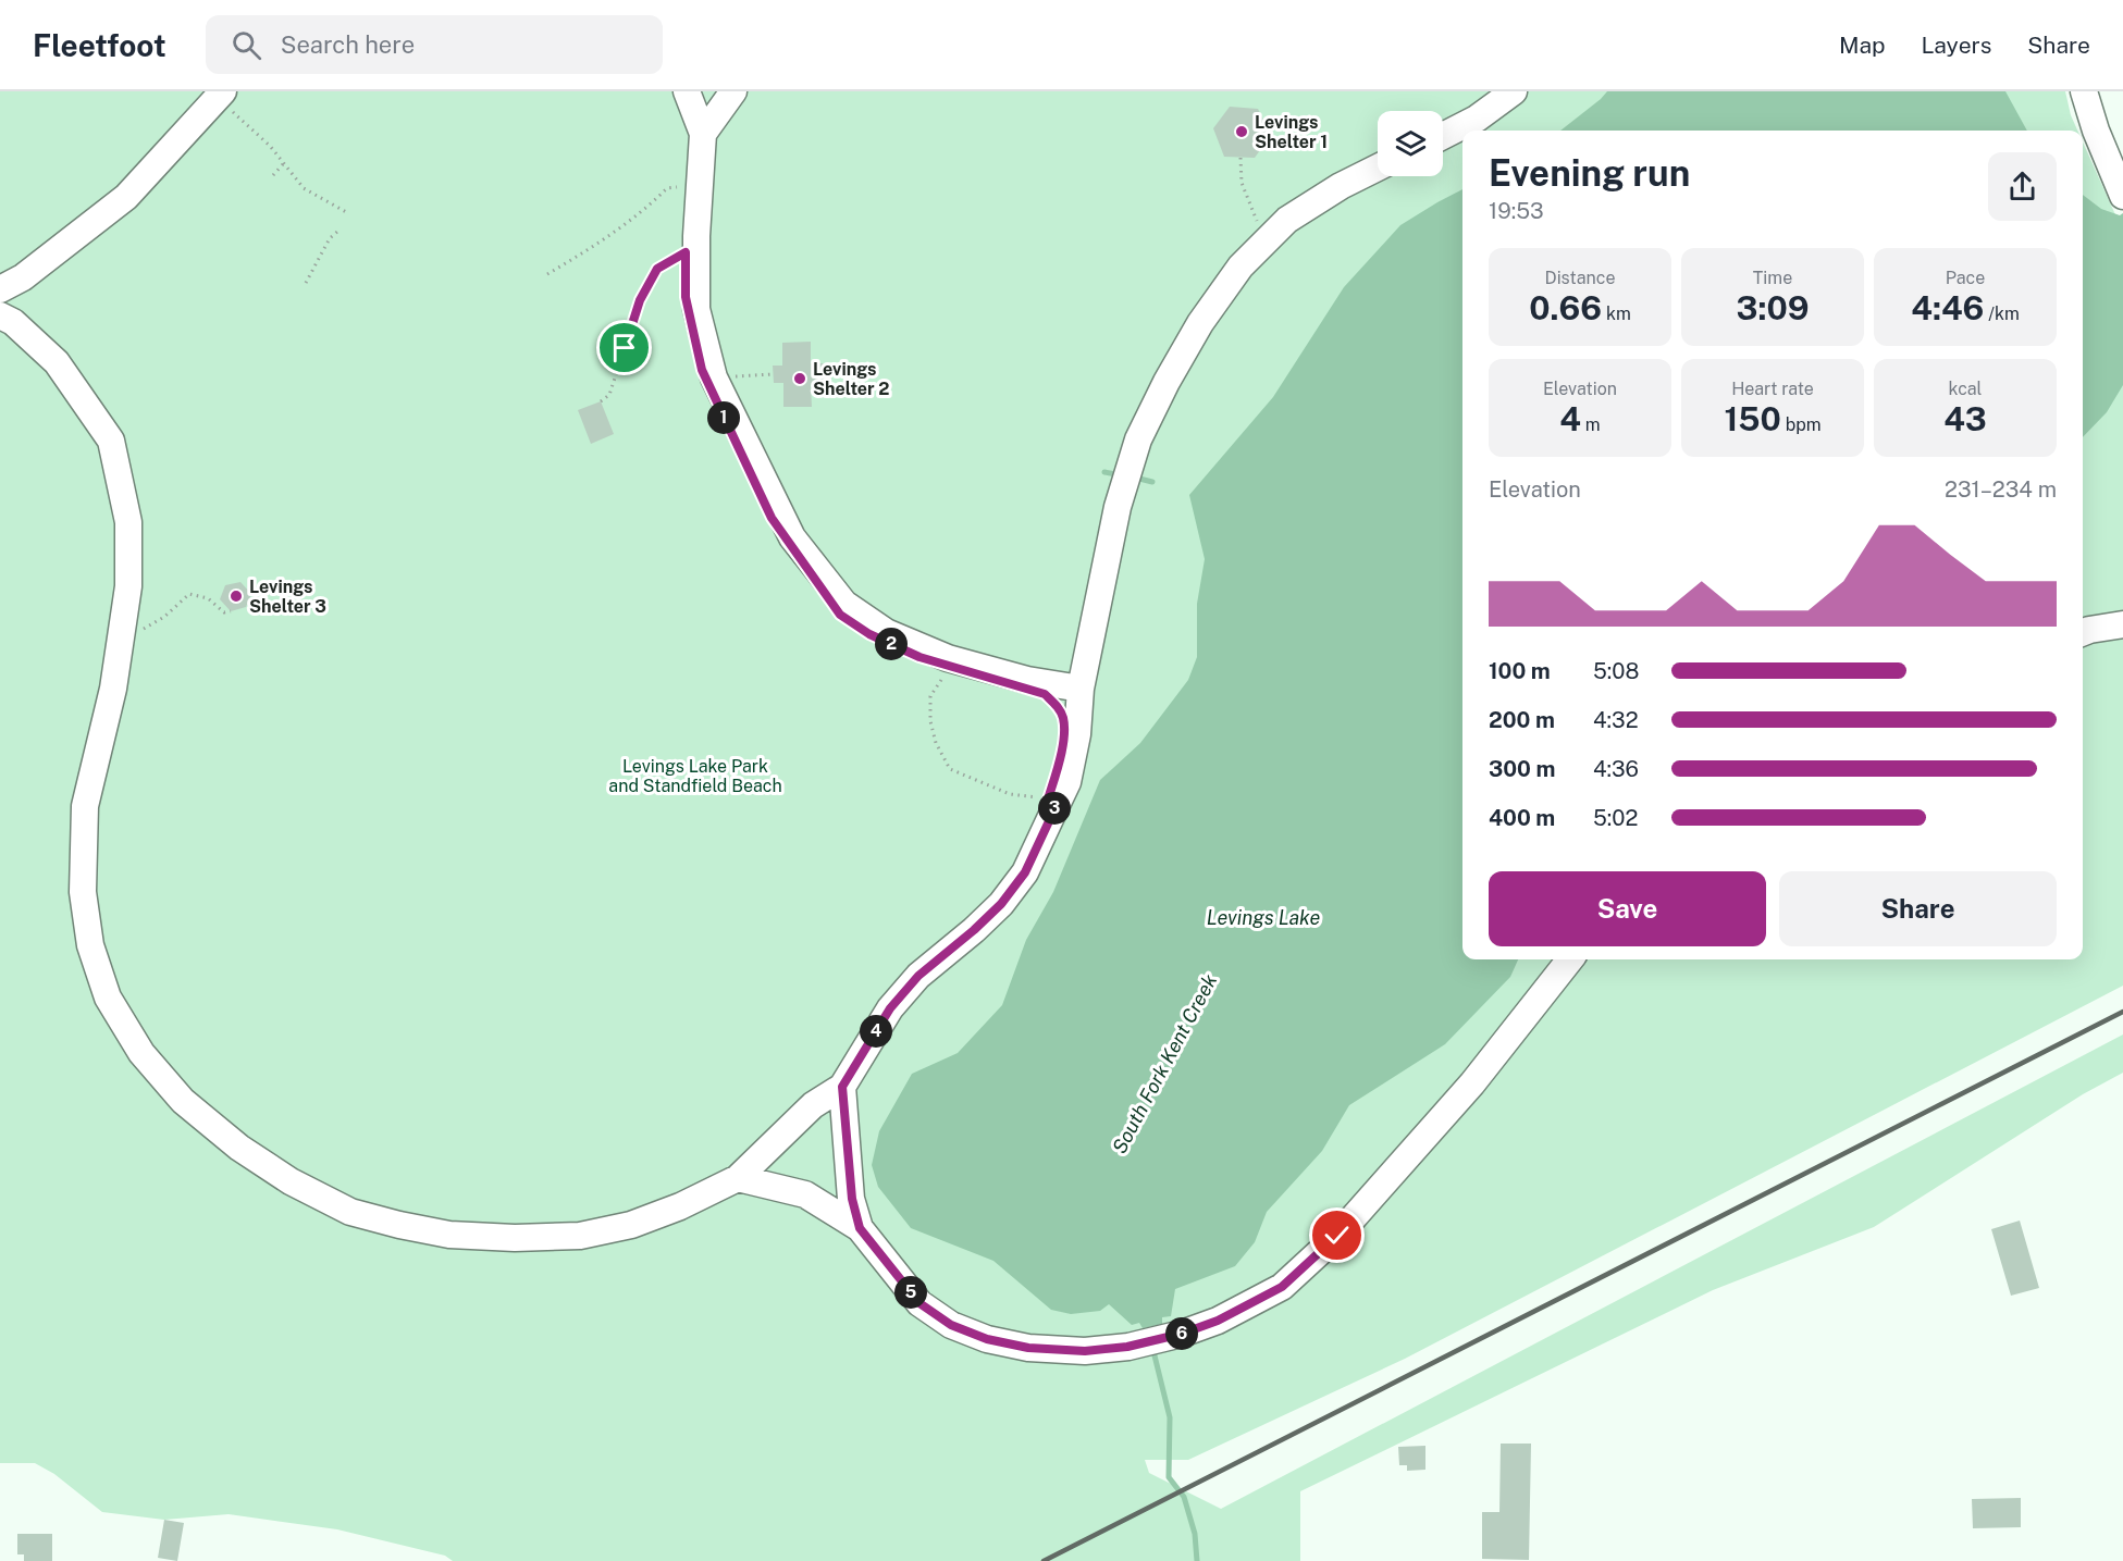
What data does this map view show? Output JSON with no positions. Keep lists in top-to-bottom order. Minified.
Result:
{"water":["Levings Lake","South Fork Kent Creek"],"parks":["Levings Lake Park and Standfield Beach"],"places":["Levings Shelter 1","Levings Shelter 2","Levings Shelter 3"],"page":{"header":"Fleetfoot","search":"Search here","nav":["Map","Layers","Share"],"heading":["Evening run","19:53"],"stats":[["Distance","0.66 km"],["Time","3:09"],["Pace","4:46 /km"],["Elevation","4 m"],["Heart rate","150 bpm"],["kcal","43"]],"pins":["1","2","3","4","5","6"],"chart":["Elevation","231–234 m"],"list":[{"name":"100 m","note":"5:08"},{"name":"200 m","note":"4:32"},{"name":"300 m","note":"4:36"},{"name":"400 m","note":"5:02"}],"buttons":["Save","Share"]}}
